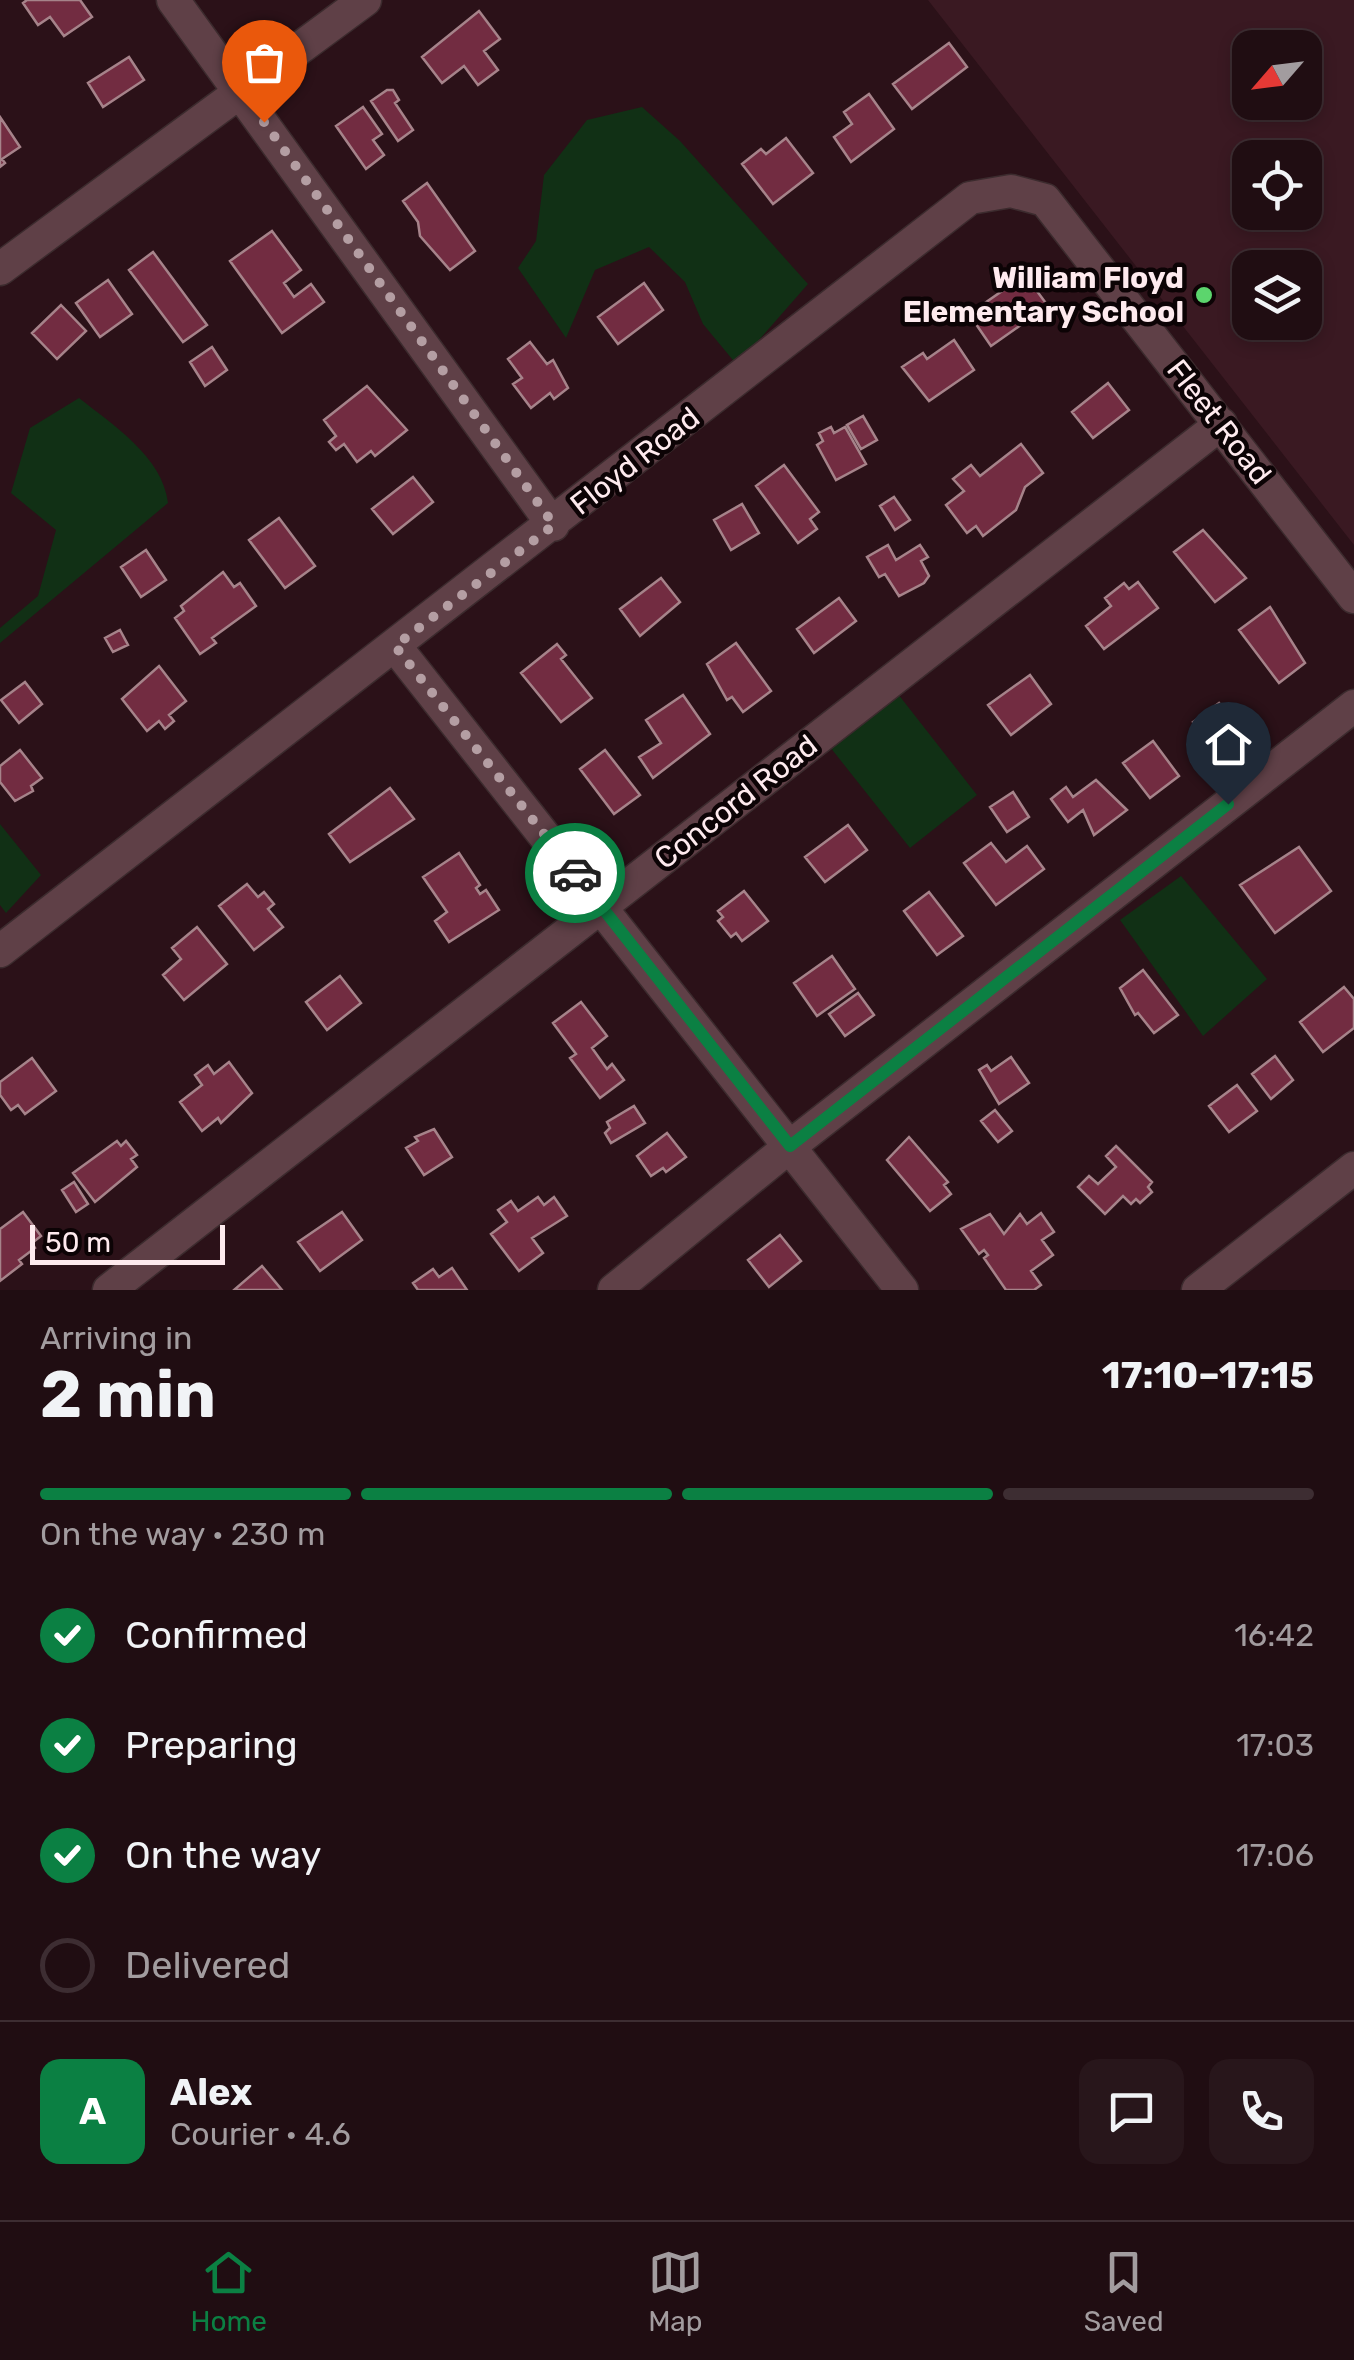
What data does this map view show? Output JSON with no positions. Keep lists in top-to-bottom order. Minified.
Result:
{"streets":{"street":["Fleet Road","Floyd Road","Concord Road"]},"crossings":[["Fleet Road","Floyd Road"],["Fleet Road","Concord Road"]],"places":["William Floyd Elementary School"],"scale_bar":"50 m","north":"bottom left","page":{"scale":"50 m","heading":["2 min","Arriving in","17:10–17:15"],"panel":["Alex","Courier · 4.6"],"bar":"On the way · 230 m","list":[["Confirmed","16:42"],["Preparing","17:03"],["On the way","17:06"],"Delivered"],"round":"A","tabs":["Home","Map","Saved"]}}
